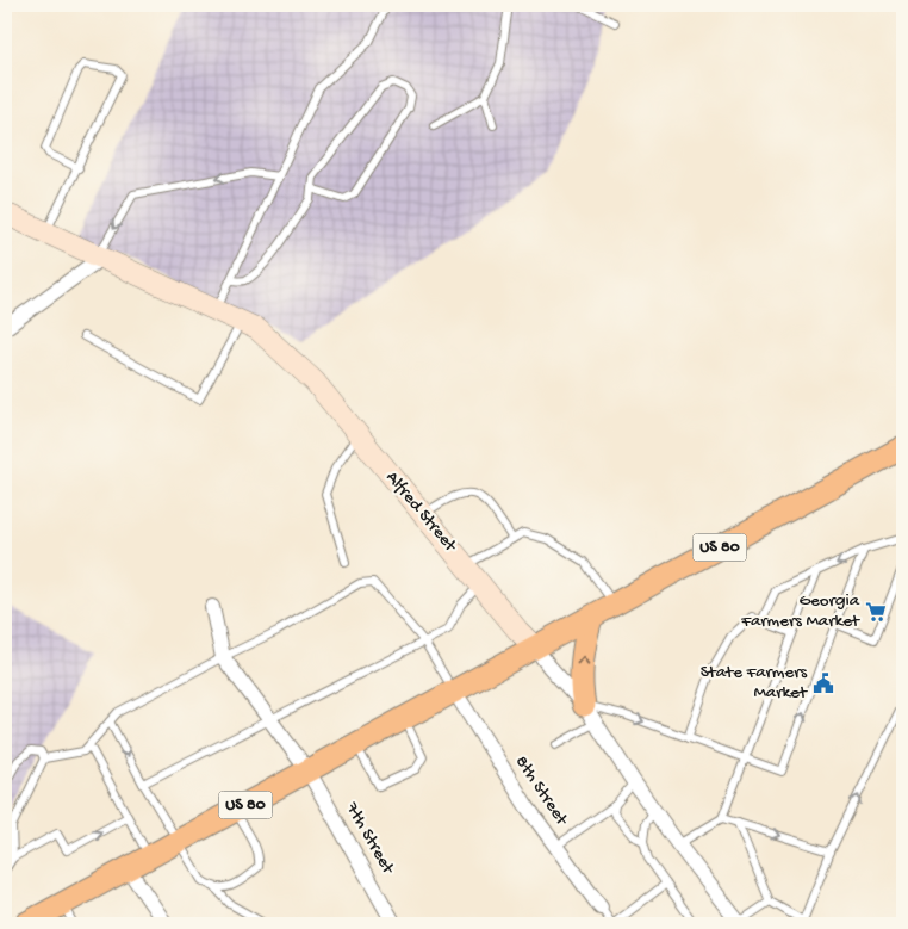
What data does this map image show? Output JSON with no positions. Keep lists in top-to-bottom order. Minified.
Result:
{"streets":{"main road":["Alfred Street","US 80"],"street":["8th Street","7th Street"]},"crossings":[["Alfred Street","US 80"],["US 80","8th Street"],["US 80","7th Street"]],"places":{"supermarket":["Georgia Farmers Market"],"public building":["State Farmers Market"]}}
